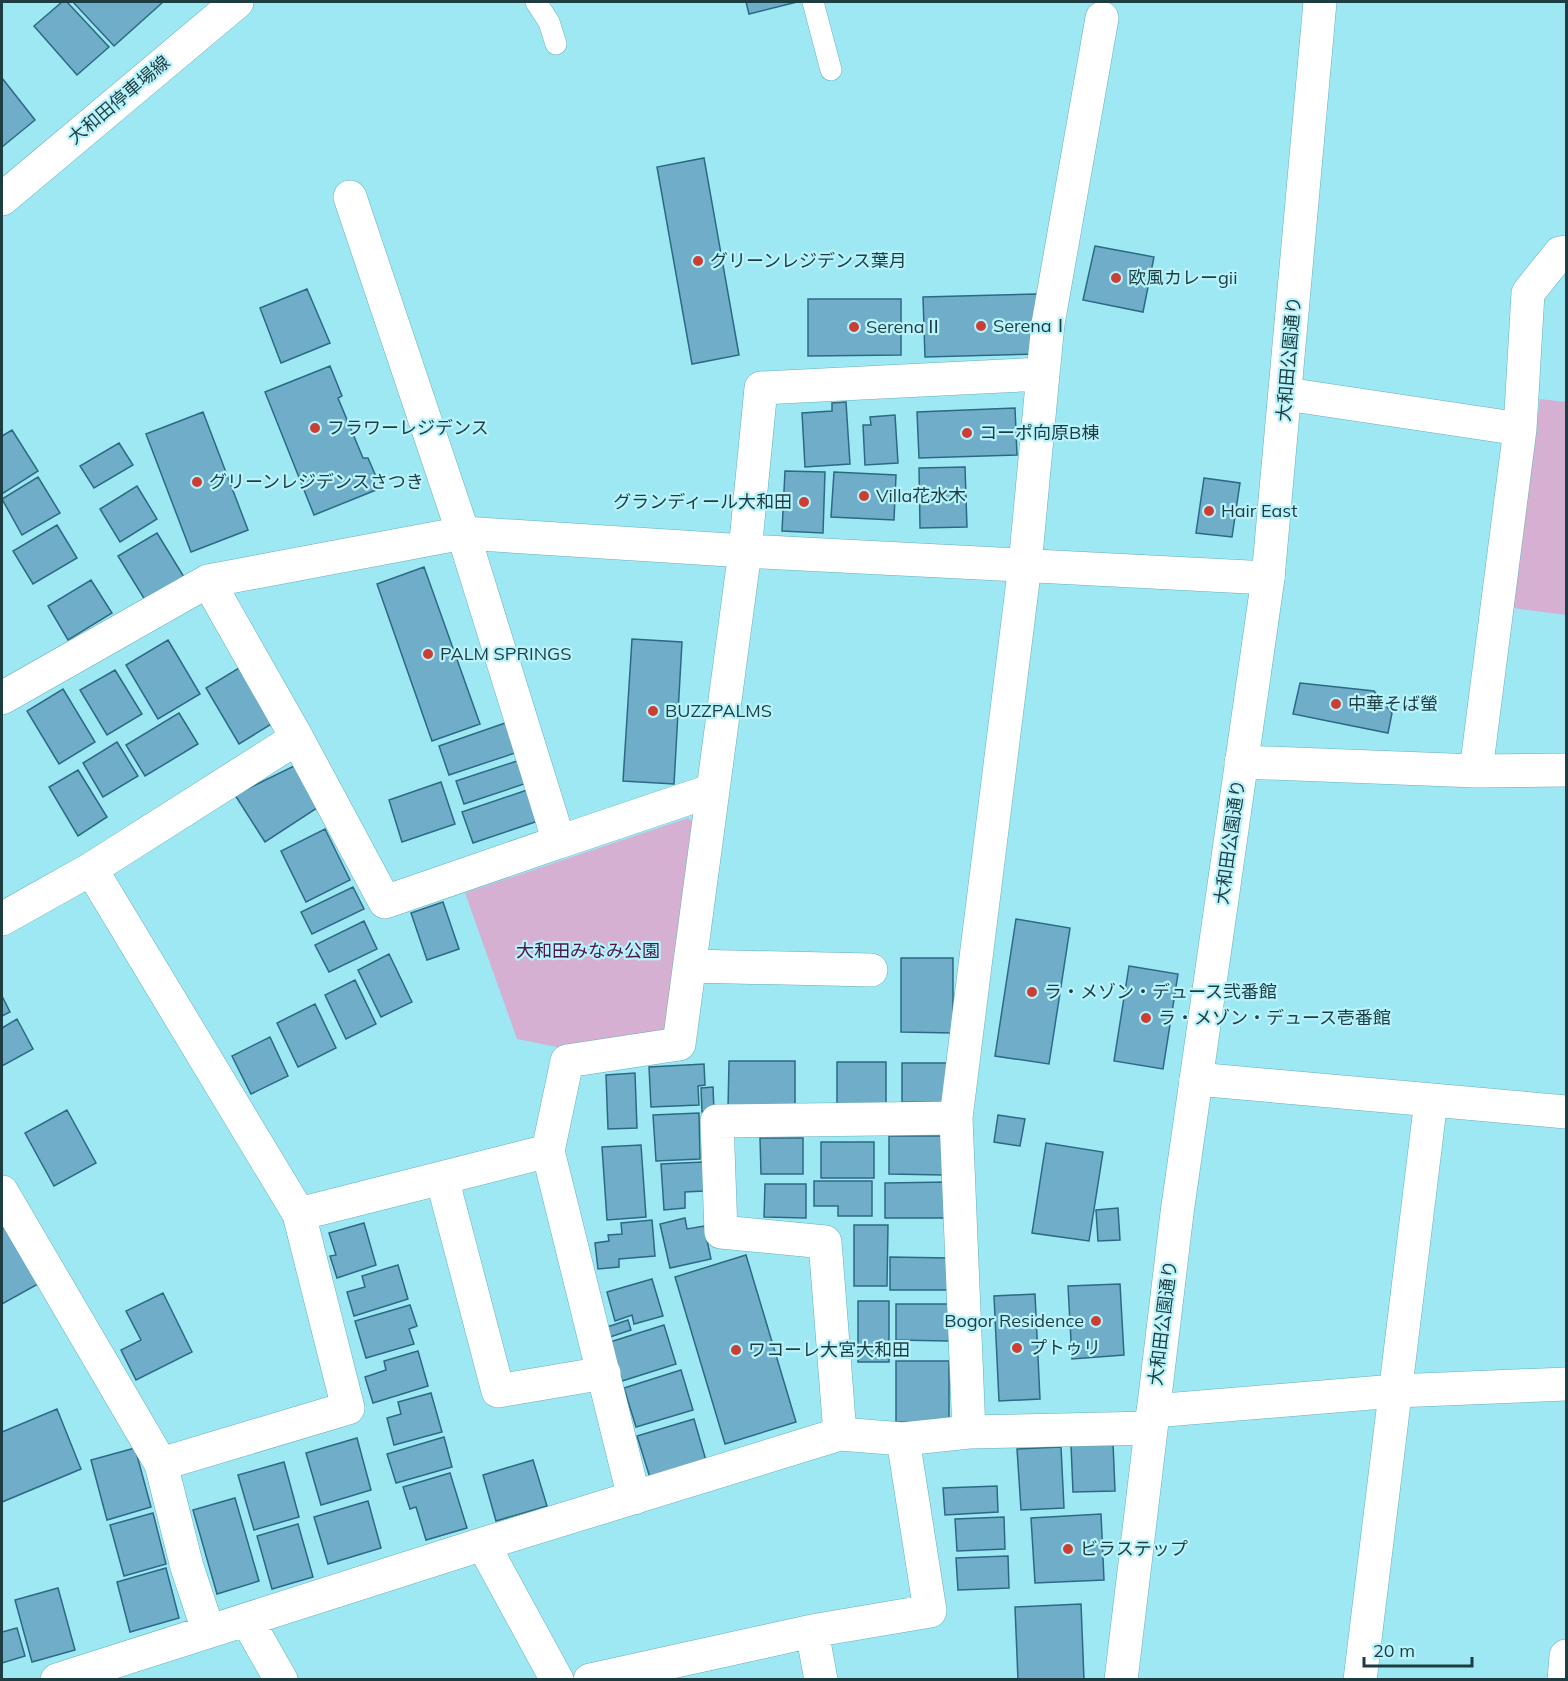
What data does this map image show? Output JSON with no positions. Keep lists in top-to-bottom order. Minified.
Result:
{"streets":{"street":["大和田停車場線","大和田公園通り"]},"parks":["大和田みなみ公園"],"places":["グリーンレジデンス葉月","欧風カレーgii","SerenaⅠ","SerenaⅡ","フラワーレジデンス","コーポ向原B棟","グリーンレジデンスさつき","Villa花水木","グランディール大和田","Hair East","PALM SPRINGS","中華そば螢","BUZZPALMS","ラ・メゾン・デュース弐番館","ラ・メゾン・デュース壱番館","Bogor Residence","プトゥリ","ワコーレ大宮大和田","ビラステップ"],"scale_bar":"20 m"}
